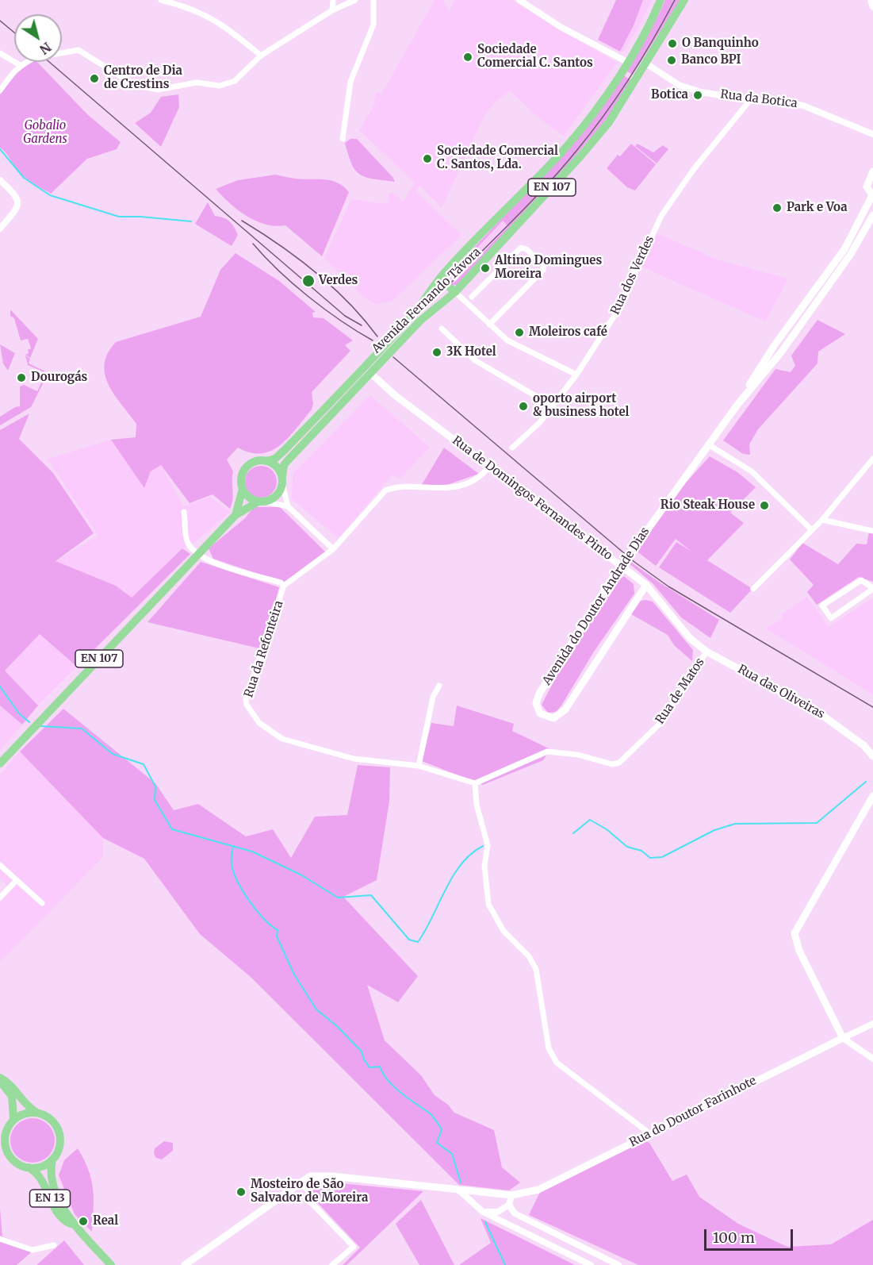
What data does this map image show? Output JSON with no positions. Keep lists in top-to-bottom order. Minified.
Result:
{"streets":{"main road":["EN 107","Avenida Fernando Távora","Rua de Domingos Fernandes Pinto","Avenida do Doutor Andrade Dias","Rua das Oliveiras","Rua do Doutor Farinhote","EN 13"],"street":["Rua da Botica","Rua dos Verdes","Rua da Refonteira","Rua de Matos"]},"crossings":[["Rua da Botica","Rua dos Verdes"],["Rua da Botica","Avenida Fernando Távora"],["EN 107","Avenida Fernando Távora"],["Avenida Fernando Távora","Rua de Domingos Fernandes Pinto"],["Rua de Domingos Fernandes Pinto","Avenida do Doutor Andrade Dias"],["Rua de Domingos Fernandes Pinto","Rua de Matos"],["Rua de Domingos Fernandes Pinto","Rua das Oliveiras"],["Rua da Refonteira","Rua de Matos"],["Rua de Matos","Rua das Oliveiras"]],"parks":["Gobalio Gardens"],"places":["O Banquinho","Sociedade Comercial C. Santos","Banco BPI","Centro de Dia de Crestins","Botica","Sociedade Comercial C. Santos, Lda.","Park e Voa","Altino Domingues Moreira","Verdes","Moleiros café","3K Hotel","Dourogás","oporto airport & business hotel","Rio Steak House","Mosteiro de São Salvador de Moreira","Real"],"scale_bar":"100 m","north":"bottom right"}
